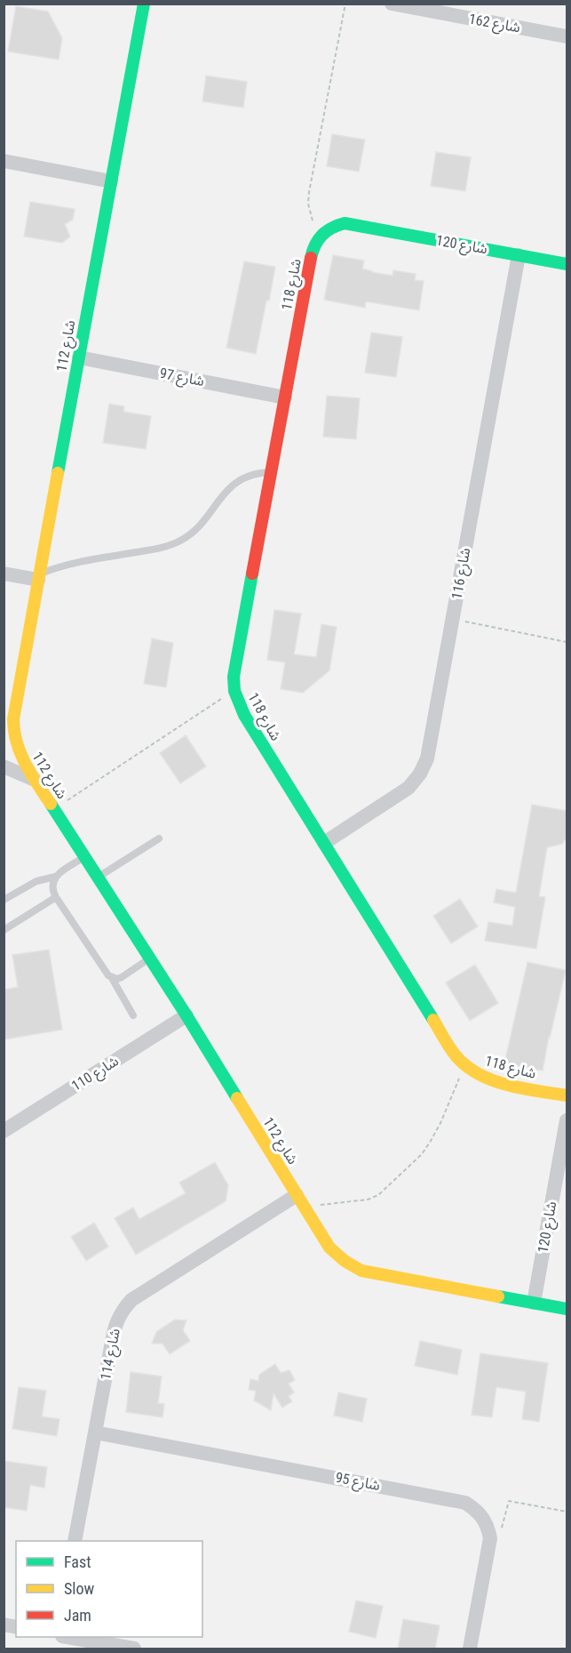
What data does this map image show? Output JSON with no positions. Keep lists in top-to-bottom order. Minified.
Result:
{"streets":{"street":["شارع 162","شارع 120","شارع 118","شارع 112","شارع 97","شارع 116","شارع 110","شارع 114","شارع 95"]},"crossings":[["شارع 120","شارع 118"],["شارع 120","شارع 112"],["شارع 120","شارع 116"],["شارع 118","شارع 97"],["شارع 118","شارع 116"],["شارع 112","شارع 97"],["شارع 112","شارع 110"],["شارع 112","شارع 114"],["شارع 114","شارع 95"]],"legend":["Fast","Slow","Jam"]}
